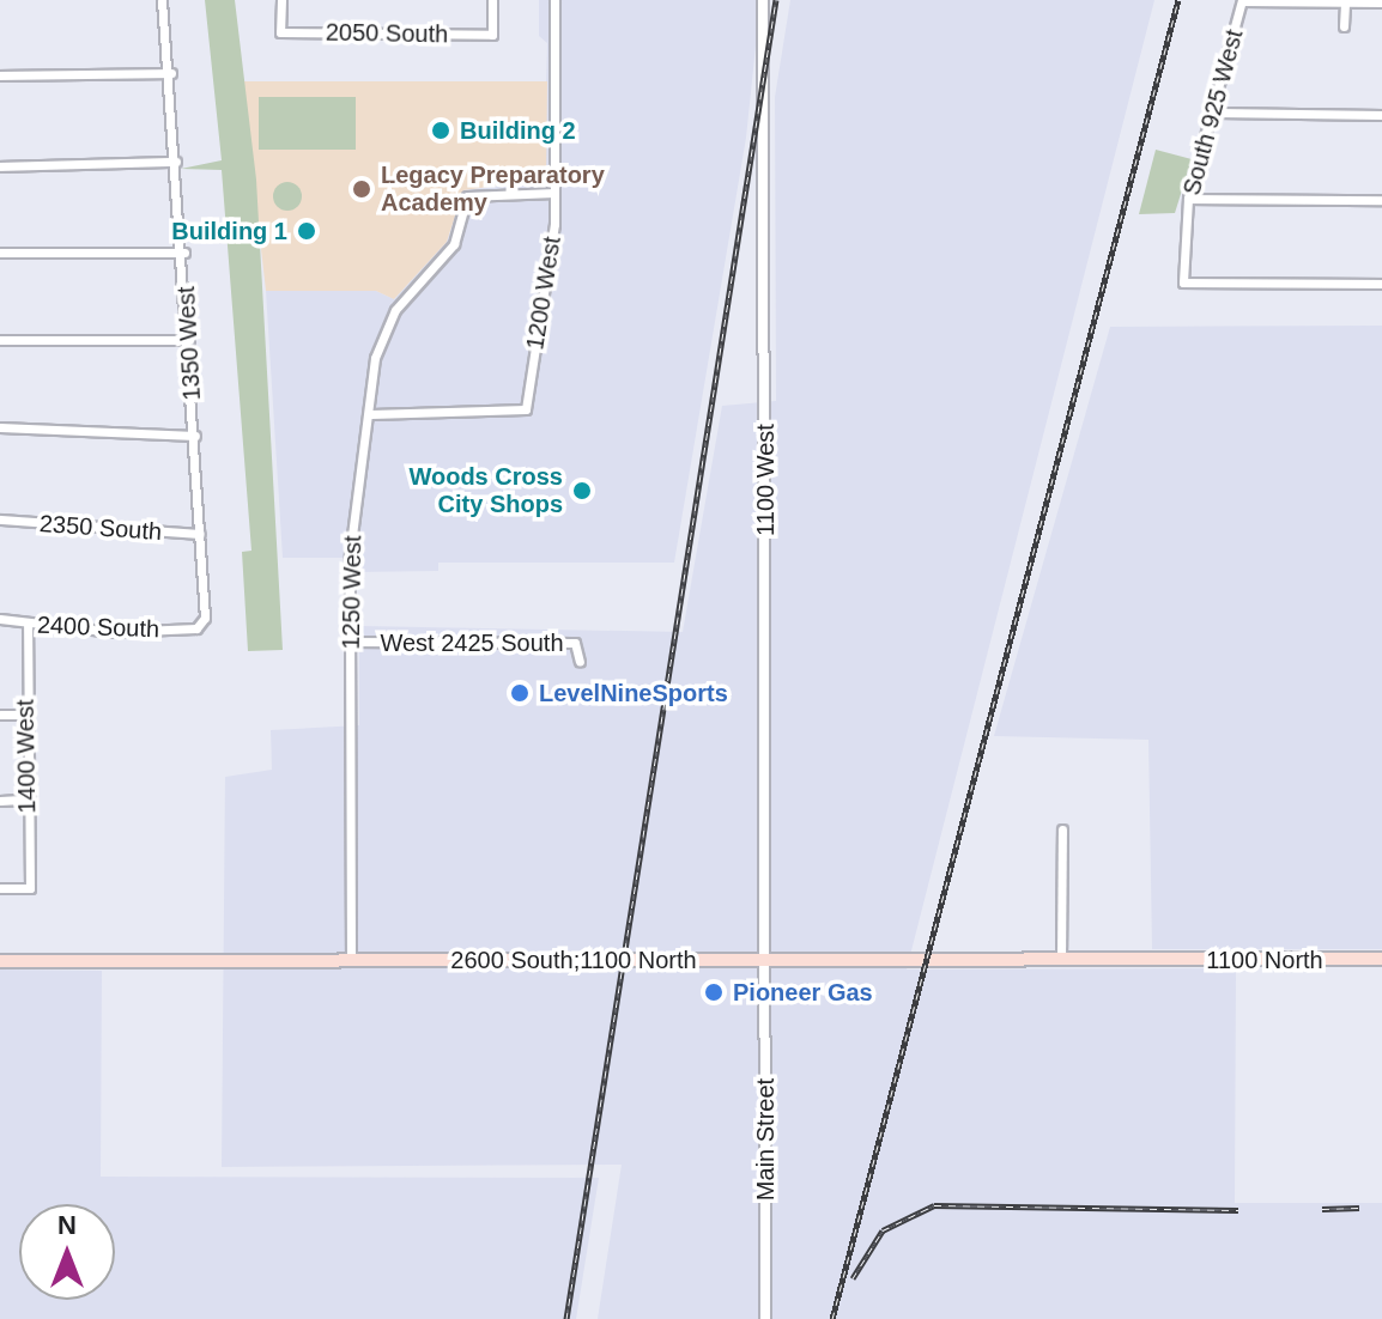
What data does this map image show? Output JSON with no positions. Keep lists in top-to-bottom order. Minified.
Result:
{"streets":{"main road":["2600 South;1100 North","1100 North"],"street":["2050 South","South 925 West","1200 West","1350 West","1100 West","2350 South","1250 West","2400 South","West 2425 South","1400 West","Main Street"]},"crossings":[["1200 West","1250 West"],["1350 West","2350 South"],["1350 West","2400 South"],["1100 West","2600 South;1100 North"],["1100 West","Main Street"],["1250 West","West 2425 South"],["1250 West","2600 South;1100 North"],["2400 South","1400 West"],["2600 South;1100 North","1100 North"],["2600 South;1100 North","Main Street"]],"places":["Building 2","Legacy Preparatory Academy","Building 1","Woods Cross City Shops","LevelNineSports","Pioneer Gas"],"north":"top"}
